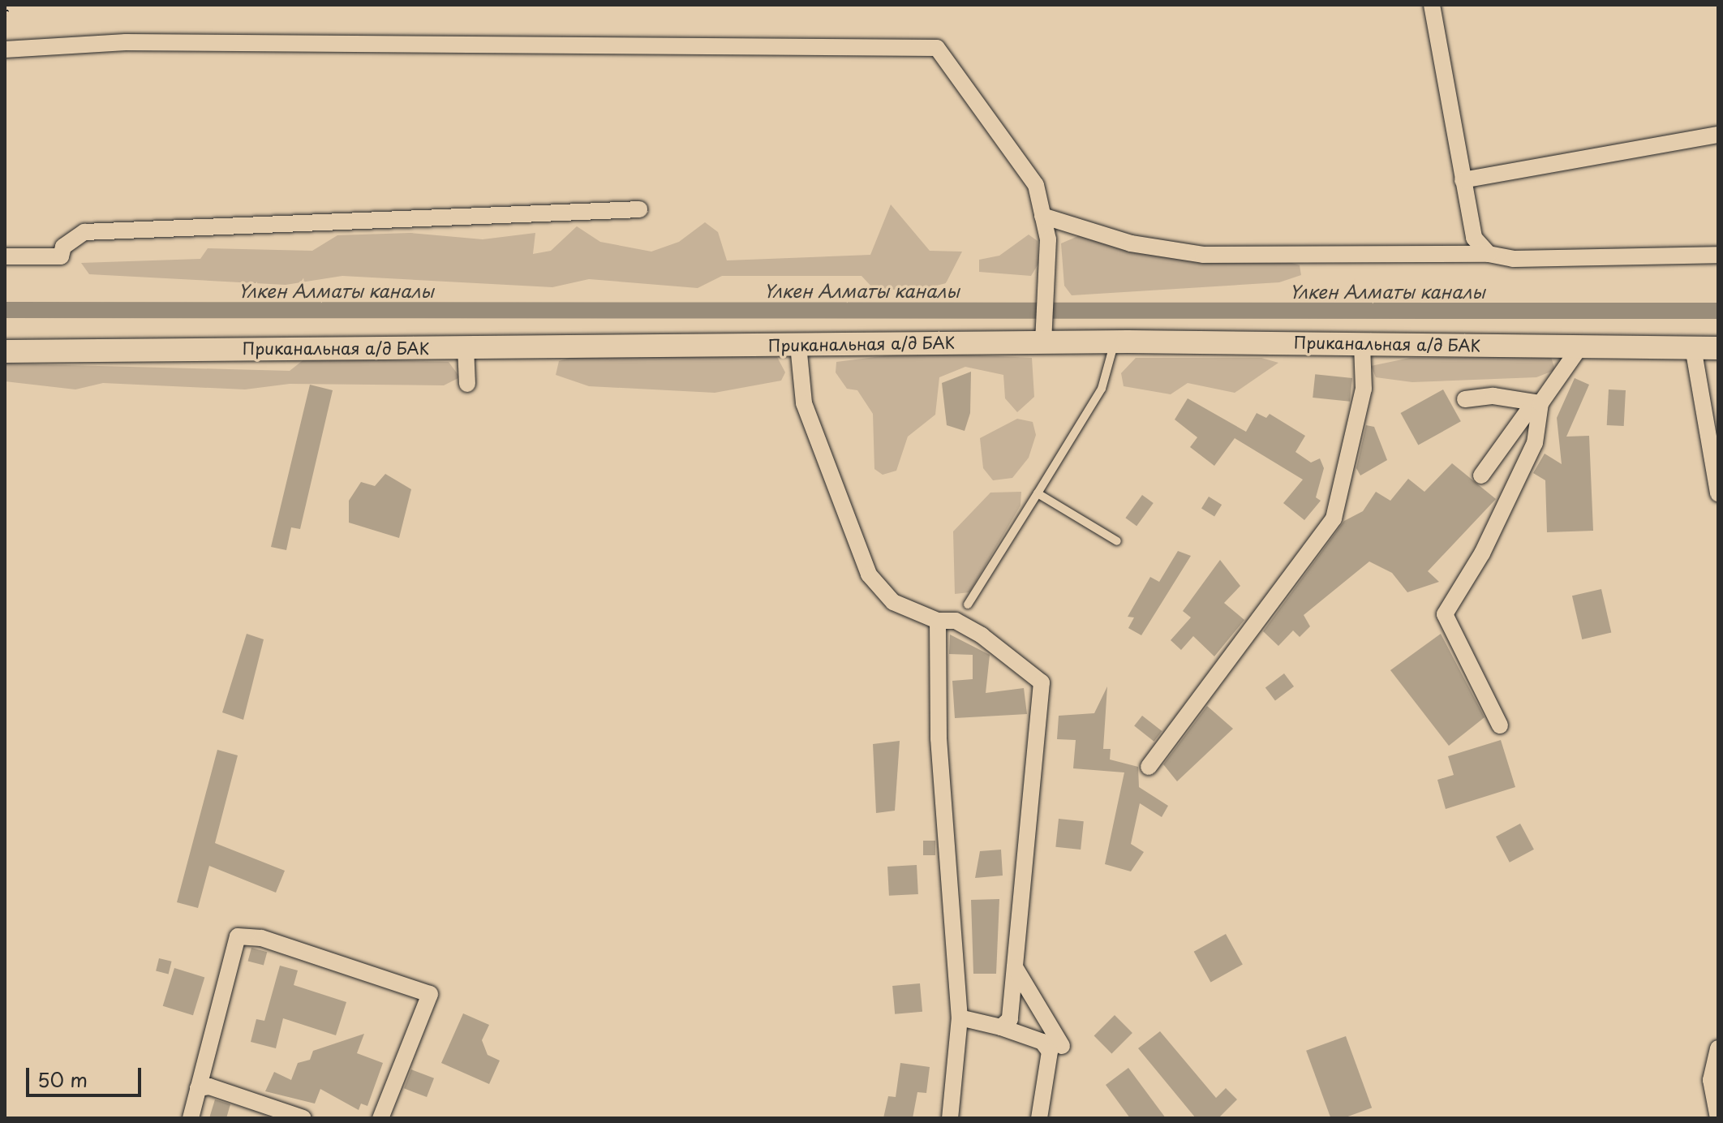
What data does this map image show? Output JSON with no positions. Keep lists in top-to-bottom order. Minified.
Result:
{"streets":{"main road":["Приканальная а/д БАК"]},"water":["Үлкен Алматы каналы"],"scale_bar":"50 m"}
